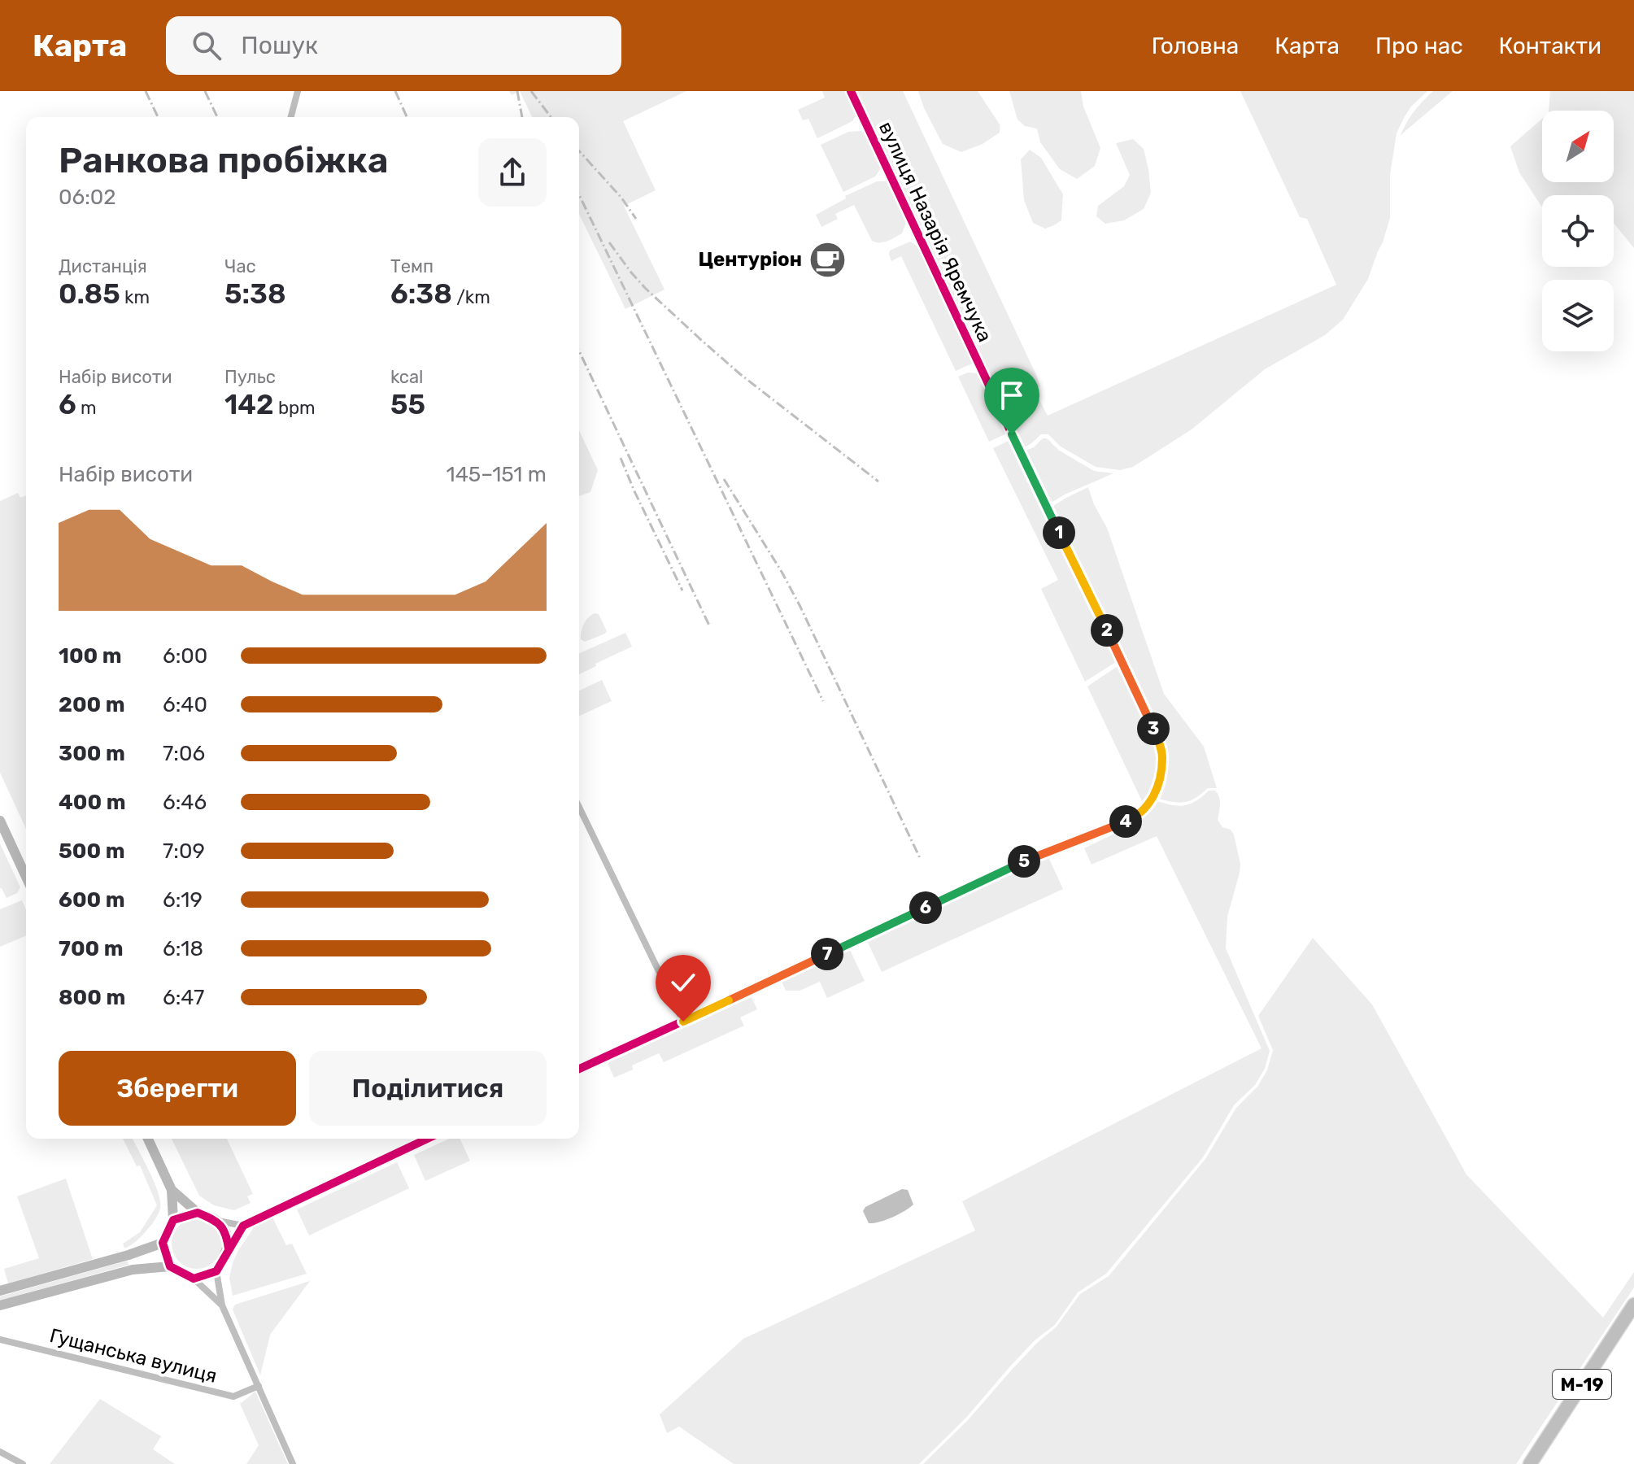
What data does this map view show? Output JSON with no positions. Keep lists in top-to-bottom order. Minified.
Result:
{"streets":{"highway":["М-19"],"street":["вулиця Назарія Яремчука","Гущанська вулиця"]},"places":{"cafe":["Центуріон"]},"north":"top right","page":{"header":"Карта","search":"Пошук","nav":["Головна","Карта","Про нас","Контакти"],"heading":["Ранкова пробіжка","06:02"],"stats":[["Дистанція","0.85 km"],["Час","5:38"],["Темп","6:38 /km"],["Набір висоти","6 m"],["Пульс","142 bpm"],["kcal","55"]],"chart":["Набір висоти","145–151 m"],"pins":["1","2","3","4","5","6","7"],"list":[{"name":"100 m","note":"6:00"},{"name":"200 m","note":"6:40"},{"name":"300 m","note":"7:06"},{"name":"400 m","note":"6:46"},{"name":"500 m","note":"7:09"},{"name":"600 m","note":"6:19"},{"name":"700 m","note":"6:18"},{"name":"800 m","note":"6:47"}],"buttons":["Зберегти","Поділитися"]}}
